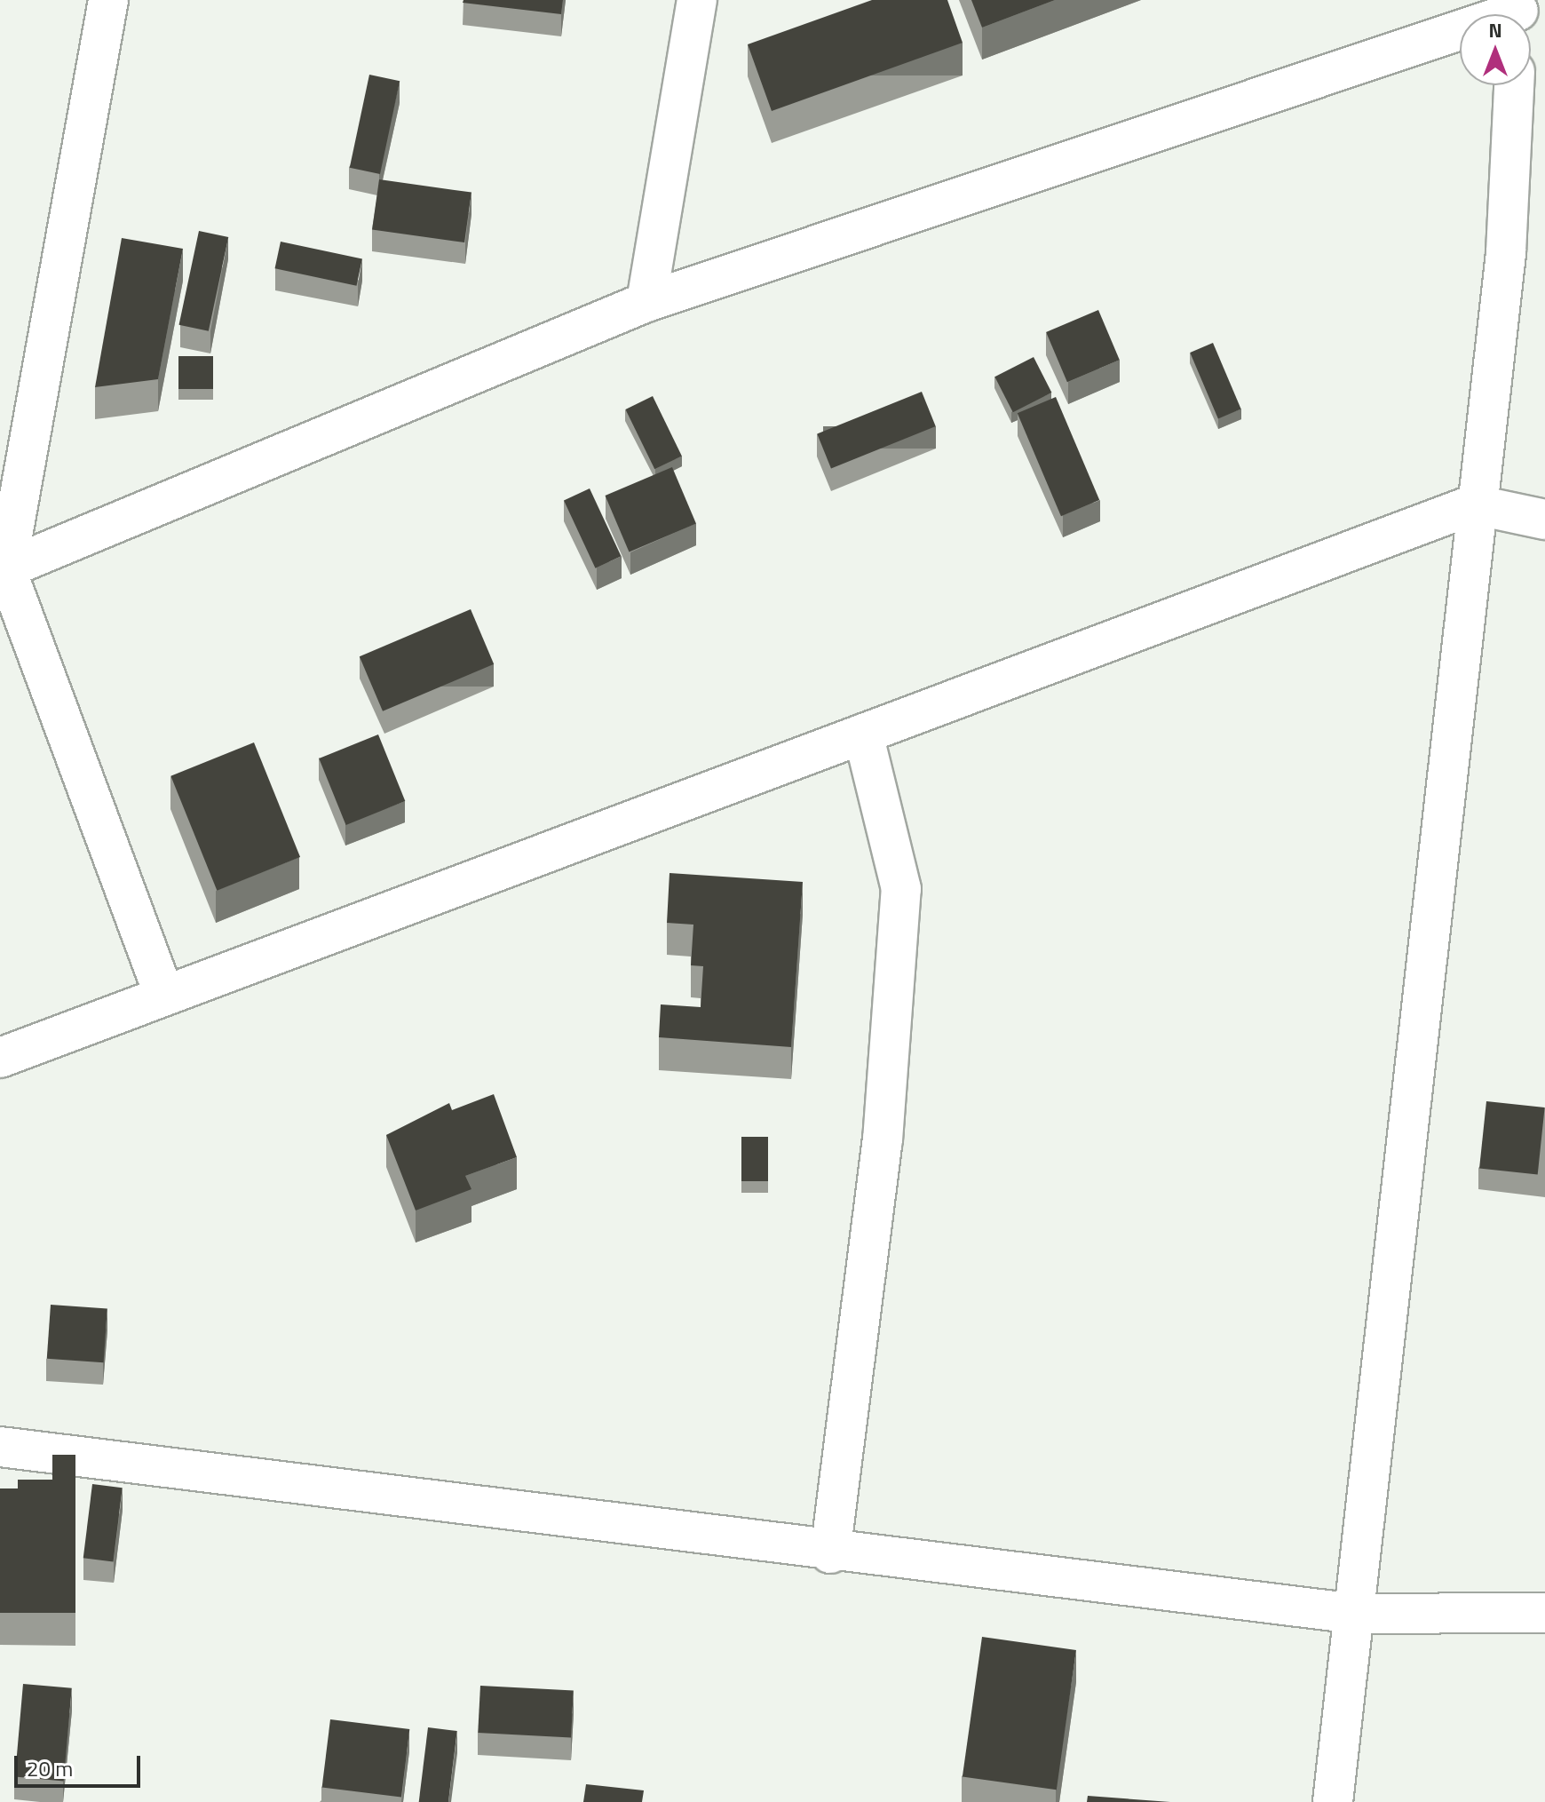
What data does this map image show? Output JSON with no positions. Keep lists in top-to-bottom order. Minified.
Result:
{"scale_bar":"20 m","north":"top"}
